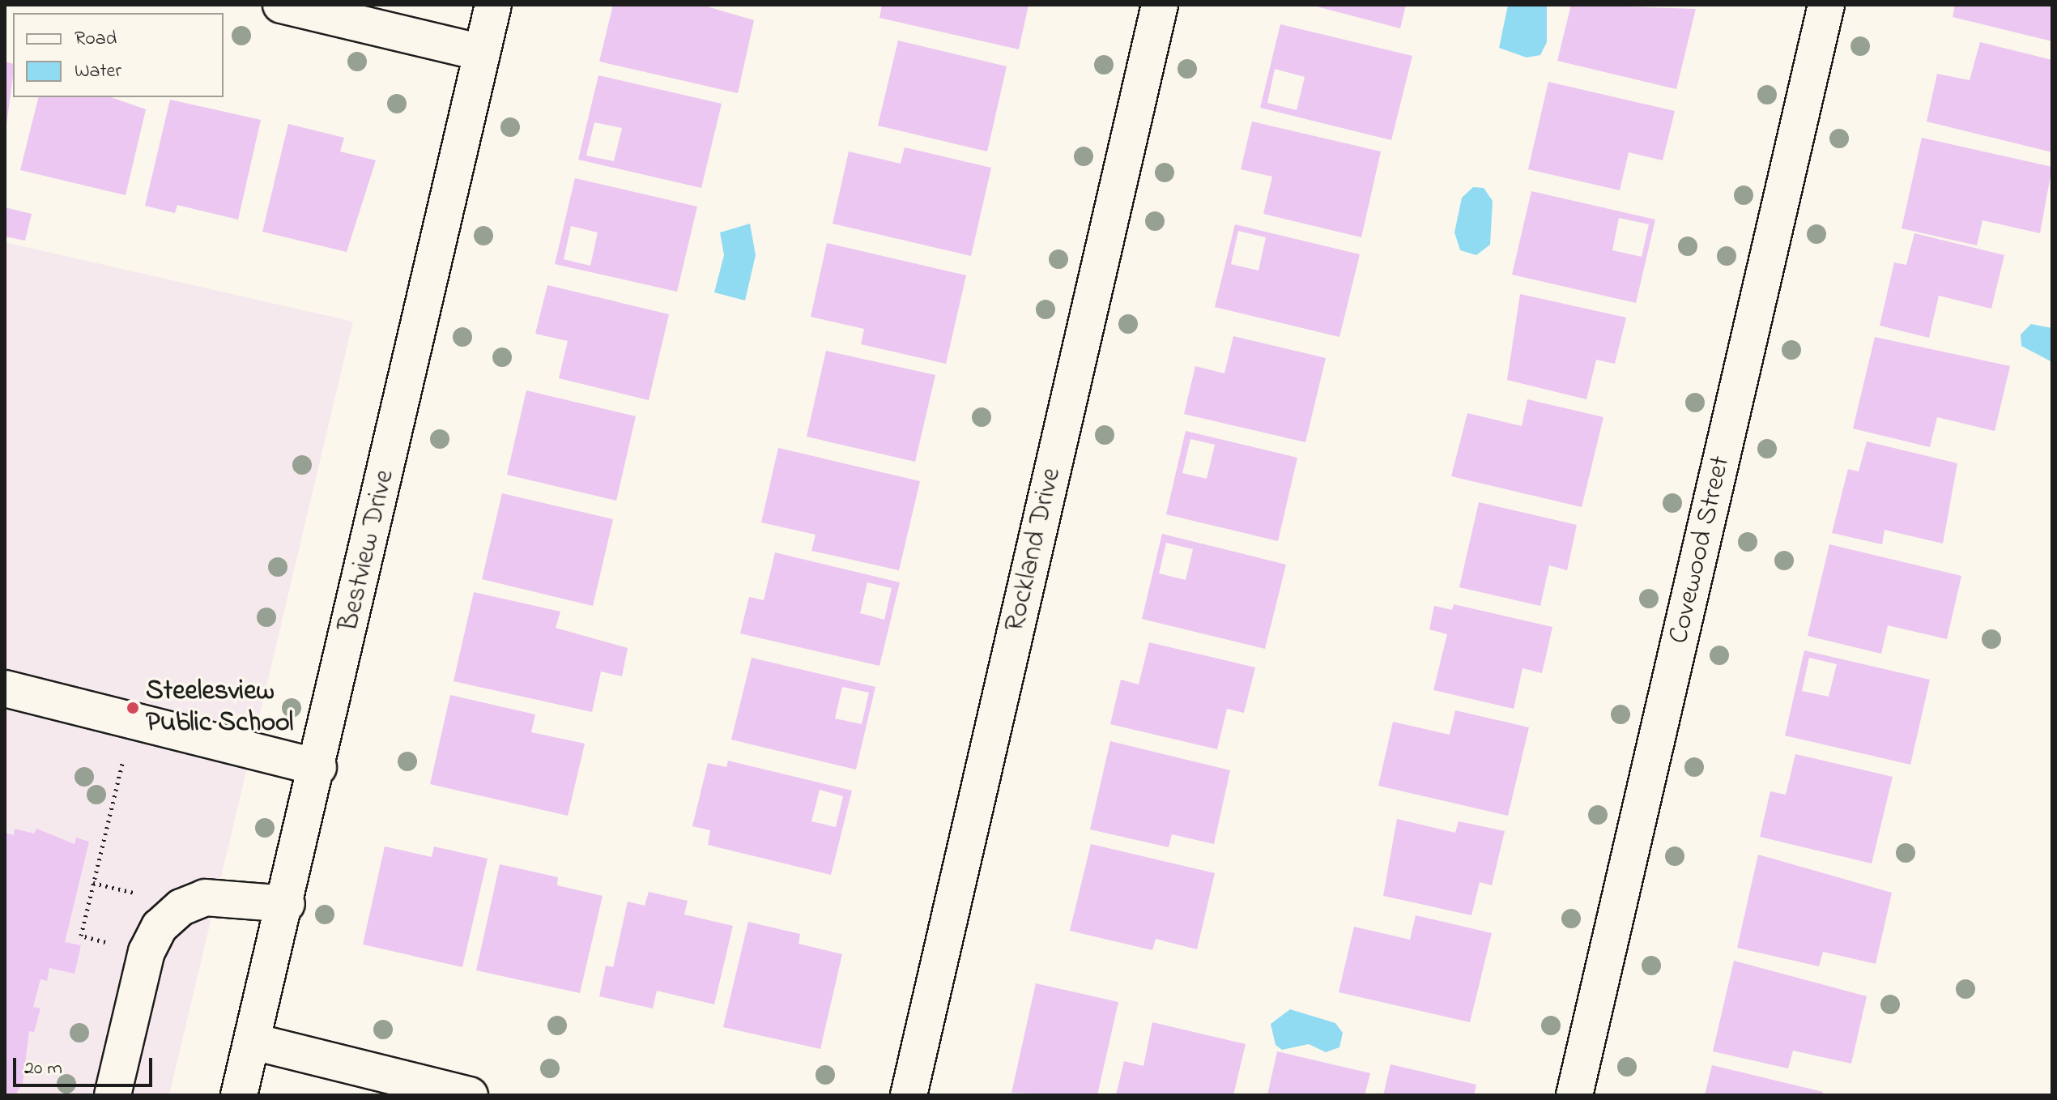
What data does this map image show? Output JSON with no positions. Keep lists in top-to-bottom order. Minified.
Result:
{"streets":{"street":["Rockland Drive","Covewood Street","Bestview Drive"]},"places":["Steelesview Public School"],"legend":["Road","Water"],"scale_bar":"20 m"}
